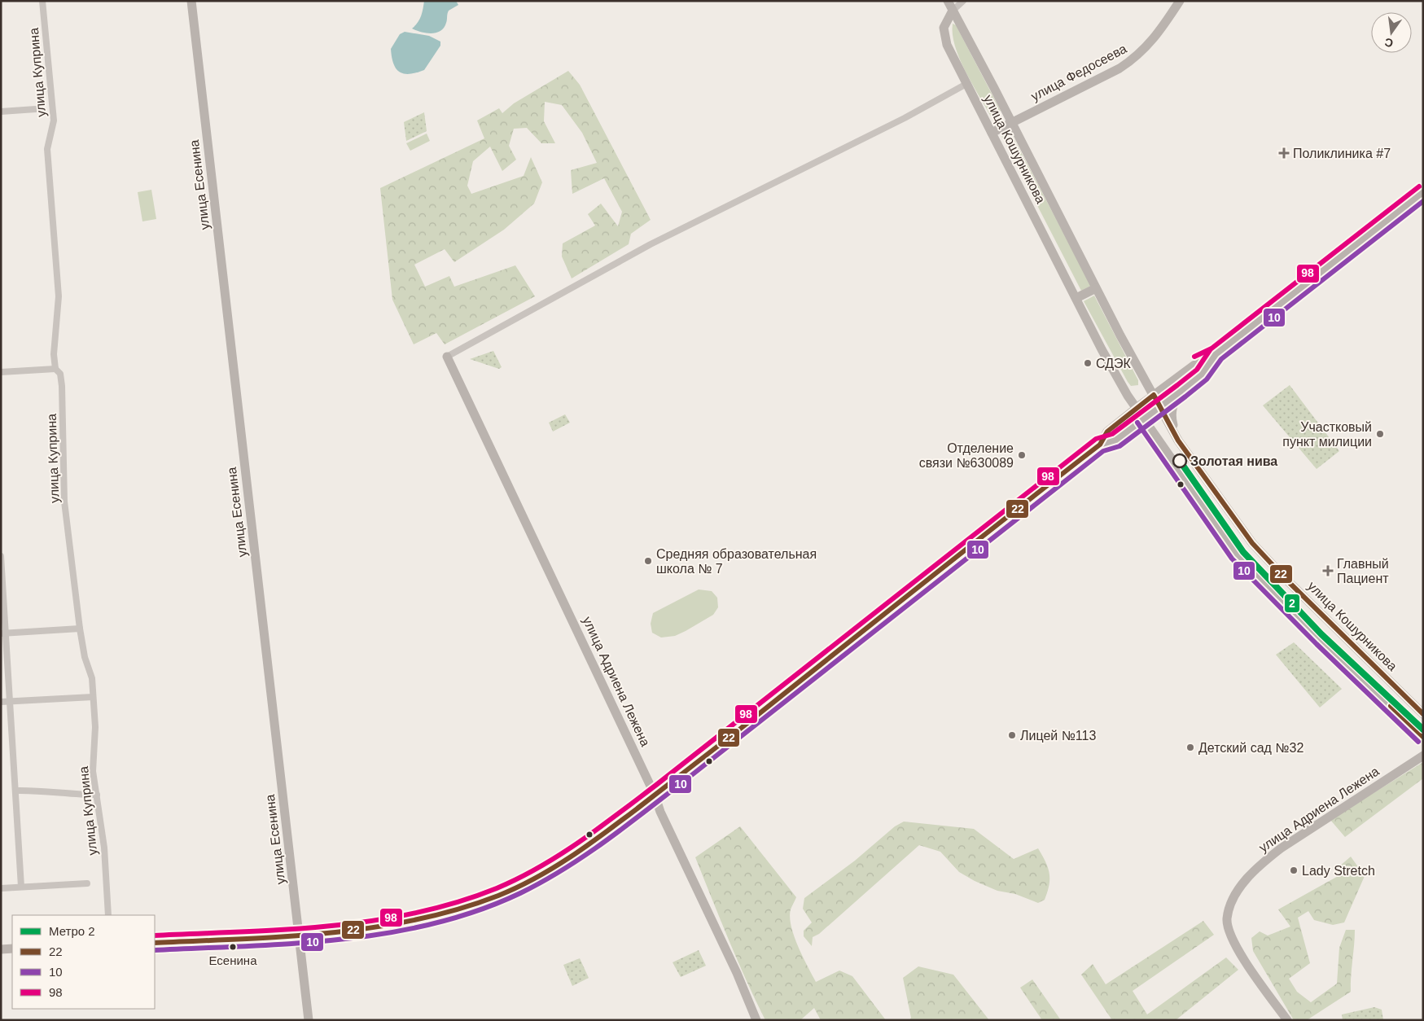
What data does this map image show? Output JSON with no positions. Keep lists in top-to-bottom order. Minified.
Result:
{"streets":{"main road":["улица Федосеева","улица Кошурникова","улица Есенина","улица Адриена Лежена"],"street":["улица Куприна"]},"crossings":[["улица Федосеева","улица Кошурникова"]],"places":{"health":["Поликлиника #7","Главный Пациент"],"other":["СДЭК","Участковый пункт милиции","Отделение связи №630089","Золотая нива","Средняя образовательная школа № 7","Лицей №113","Детский сад №32","Lady Stretch","Есенина"]},"lines":["transit line 98","transit line 10","transit line 22","metro line 2"],"legend":["Метро 2","22","10","98"],"north":"bottom"}
